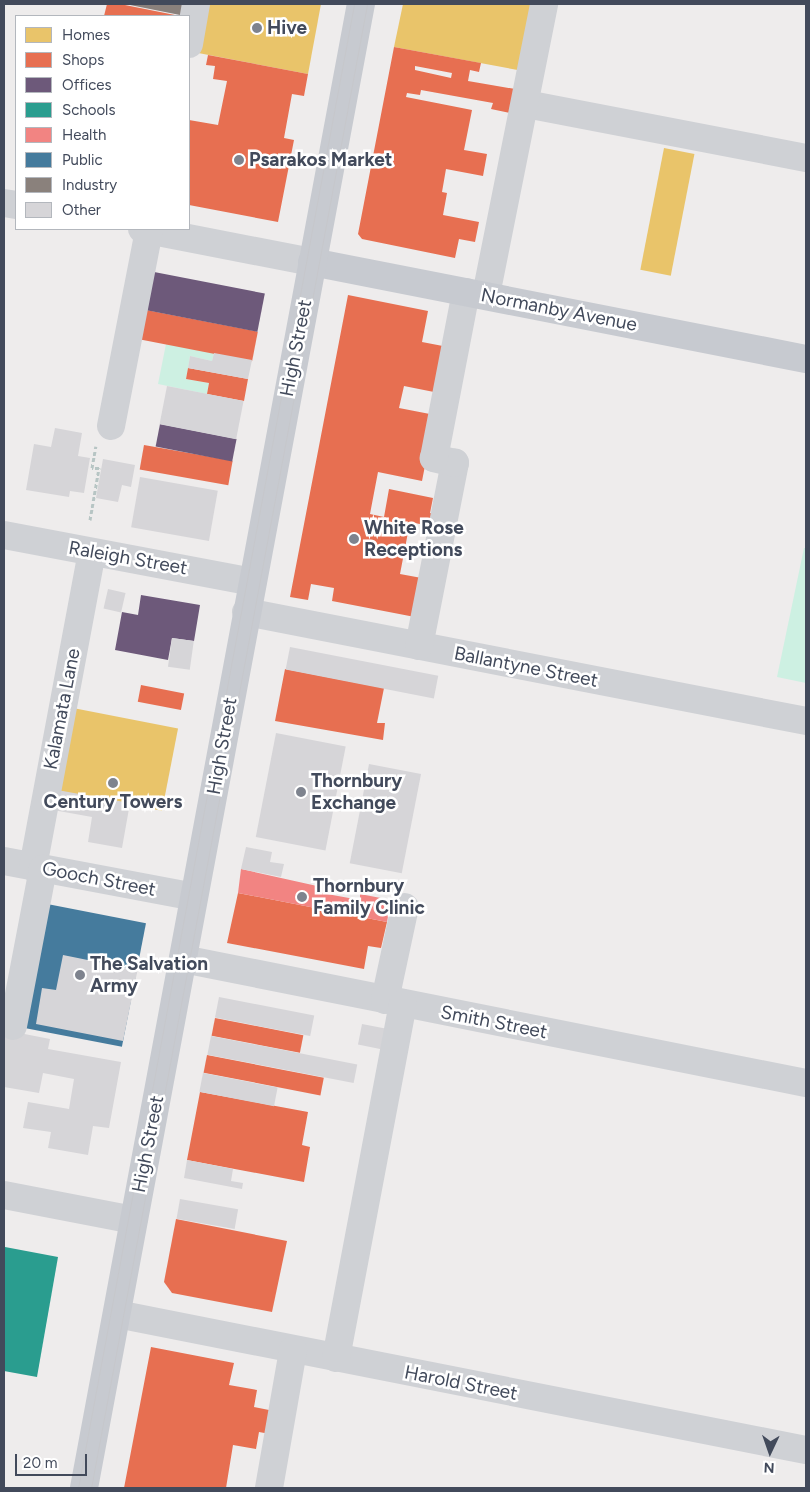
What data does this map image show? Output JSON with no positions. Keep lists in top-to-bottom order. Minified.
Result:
{"streets":{"main road":["Normanby Avenue","High Street"],"street":["Raleigh Street","Ballantyne Street","Kalamata Lane","Gooch Street","Smith Street","Harold Street"]},"crossings":[["Normanby Avenue","High Street"],["High Street","Raleigh Street"],["High Street","Ballantyne Street"],["High Street","Gooch Street"],["High Street","Smith Street"],["High Street","Harold Street"],["Raleigh Street","Kalamata Lane"],["Kalamata Lane","Gooch Street"]],"places":["Hive","Psarakos Market","White Rose Receptions","Century Towers","Thornbury Exchange","Thornbury Family Clinic","The Salvation Army"],"legend":["Homes","Shops","Offices","Schools","Health","Public","Industry","Other"],"scale_bar":"20 m","north":"bottom"}
